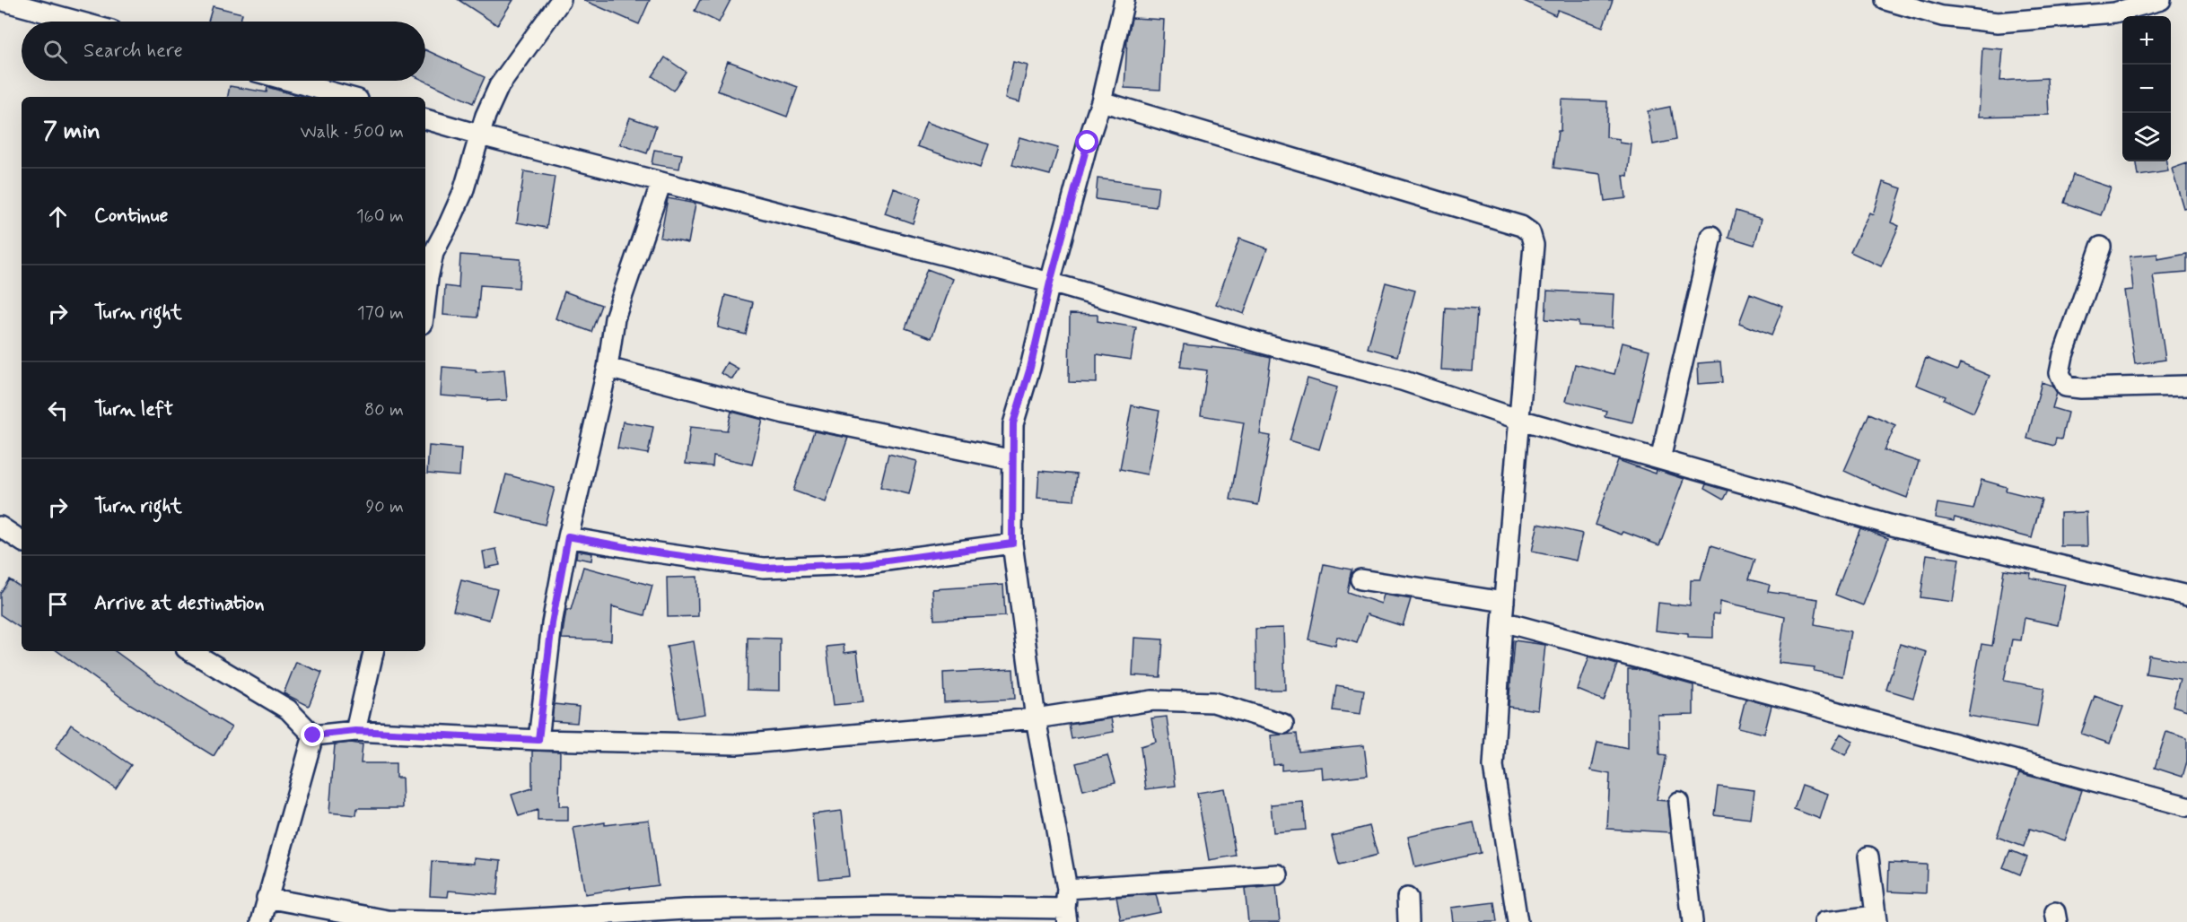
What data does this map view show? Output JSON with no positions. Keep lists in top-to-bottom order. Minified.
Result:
{"page":{"map_buttons":["+","−"],"search":"Search here","heading":["7 min","Walk · 500 m"],"list":[["Continue","160 m"],["Turn right","170 m"],["Turn left","80 m"],["Turn right","90 m"],"Arrive at destination"]}}
